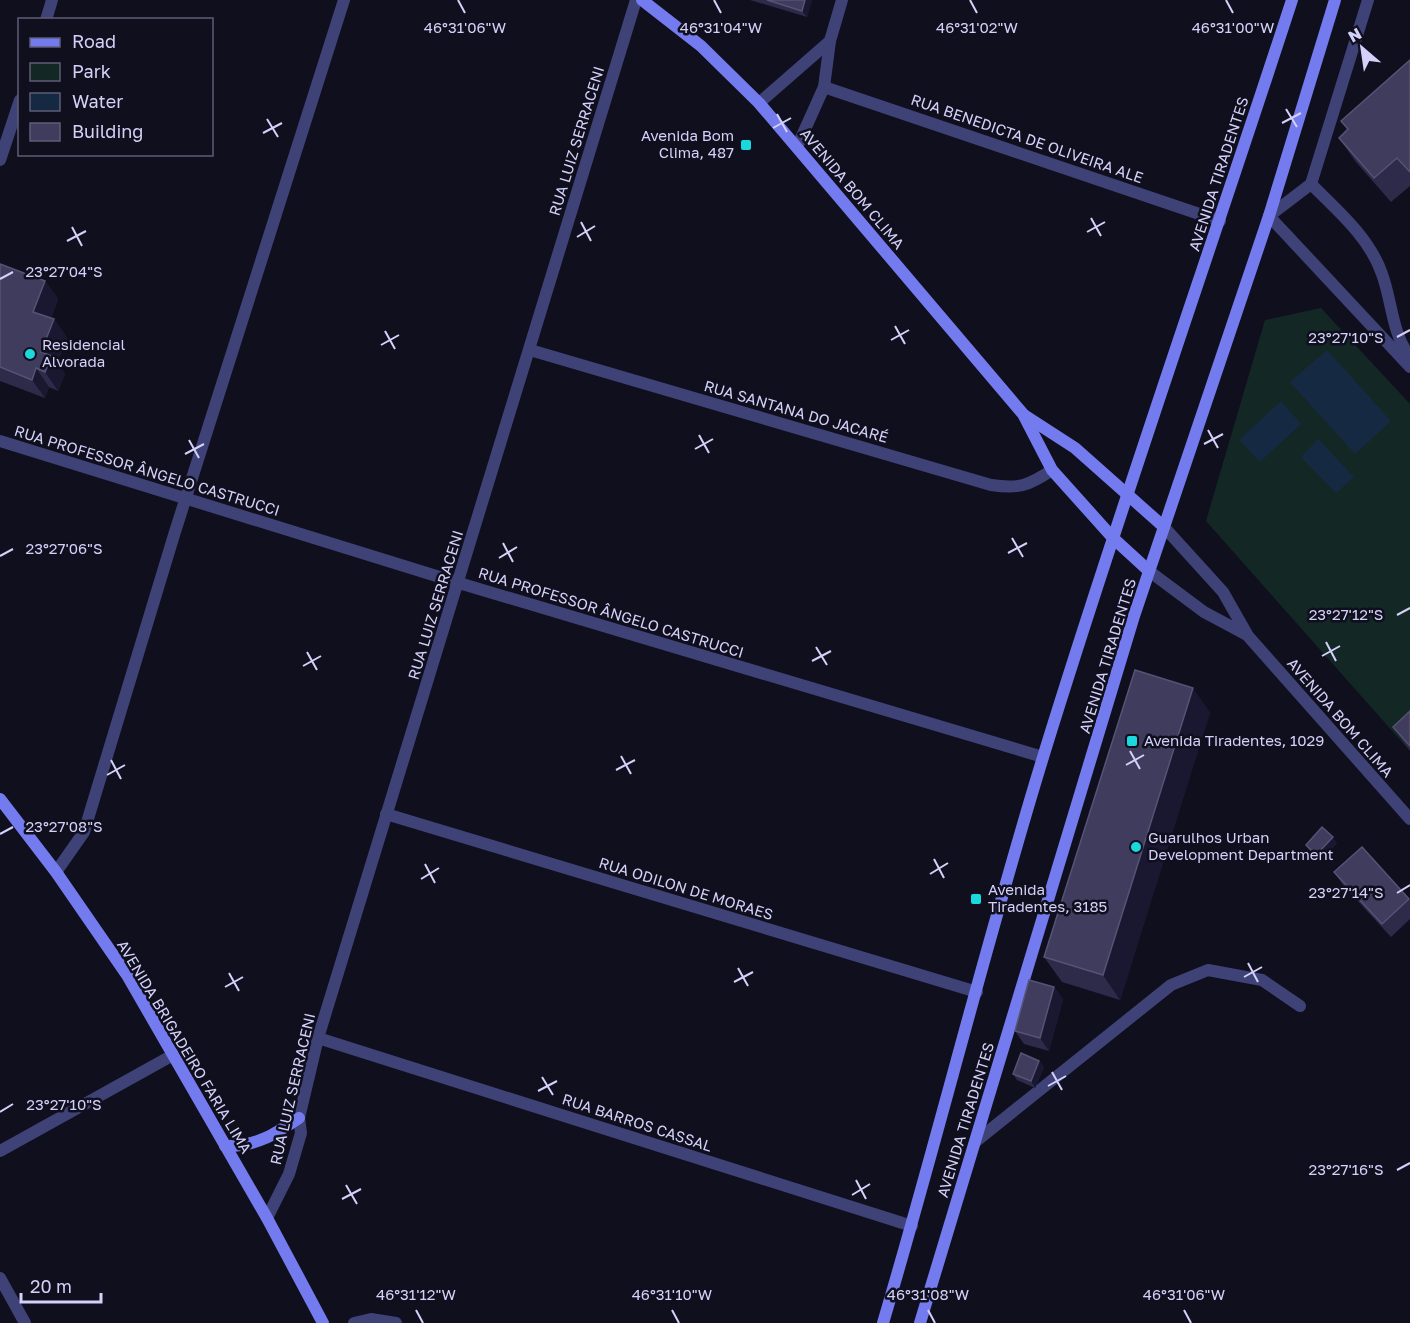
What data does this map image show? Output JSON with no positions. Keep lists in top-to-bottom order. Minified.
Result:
{"streets":{"main road":["AVENIDA TIRADENTES","AVENIDA BOM CLIMA","AVENIDA BRIGADEIRO FARIA LIMA"],"street":["RUA BENEDICTA DE OLIVEIRA ALE","RUA LUIZ SERRACENI","RUA SANTANA DO JACARÉ","RUA PROFESSOR ÂNGELO CASTRUCCI","RUA ODILON DE MORAES","RUA BARROS CASSAL"]},"crossings":[["RUA BENEDICTA DE OLIVEIRA ALE","AVENIDA TIRADENTES"],["RUA LUIZ SERRACENI","RUA SANTANA DO JACARÉ"],["RUA LUIZ SERRACENI","RUA PROFESSOR ÂNGELO CASTRUCCI"],["RUA LUIZ SERRACENI","RUA ODILON DE MORAES"],["RUA LUIZ SERRACENI","AVENIDA BRIGADEIRO FARIA LIMA"],["RUA LUIZ SERRACENI","RUA BARROS CASSAL"],["AVENIDA TIRADENTES","AVENIDA BOM CLIMA"],["AVENIDA TIRADENTES","RUA PROFESSOR ÂNGELO CASTRUCCI"],["AVENIDA TIRADENTES","RUA ODILON DE MORAES"],["AVENIDA TIRADENTES","RUA BARROS CASSAL"],["AVENIDA BOM CLIMA","RUA SANTANA DO JACARÉ"]],"places":{"transit":["Avenida Bom Clima, 487","Avenida Tiradentes, 1029","Avenida Tiradentes, 3185"],"other":["Residencial Alvorada","Guarulhos Urban Development Department"]},"legend":["Road","Park","Water","Building"],"scale_bar":"20 m","north":"top left","coordinates":["46°31'06\"W","46°31'04\"W","46°31'02\"W","46°31'00\"W","23°27'04\"S","23°27'10\"S","23°27'06\"S","23°27'12\"S","23°27'08\"S","23°27'14\"S","23°27'16\"S","46°31'12\"W","46°31'10\"W","46°31'08\"W"]}
